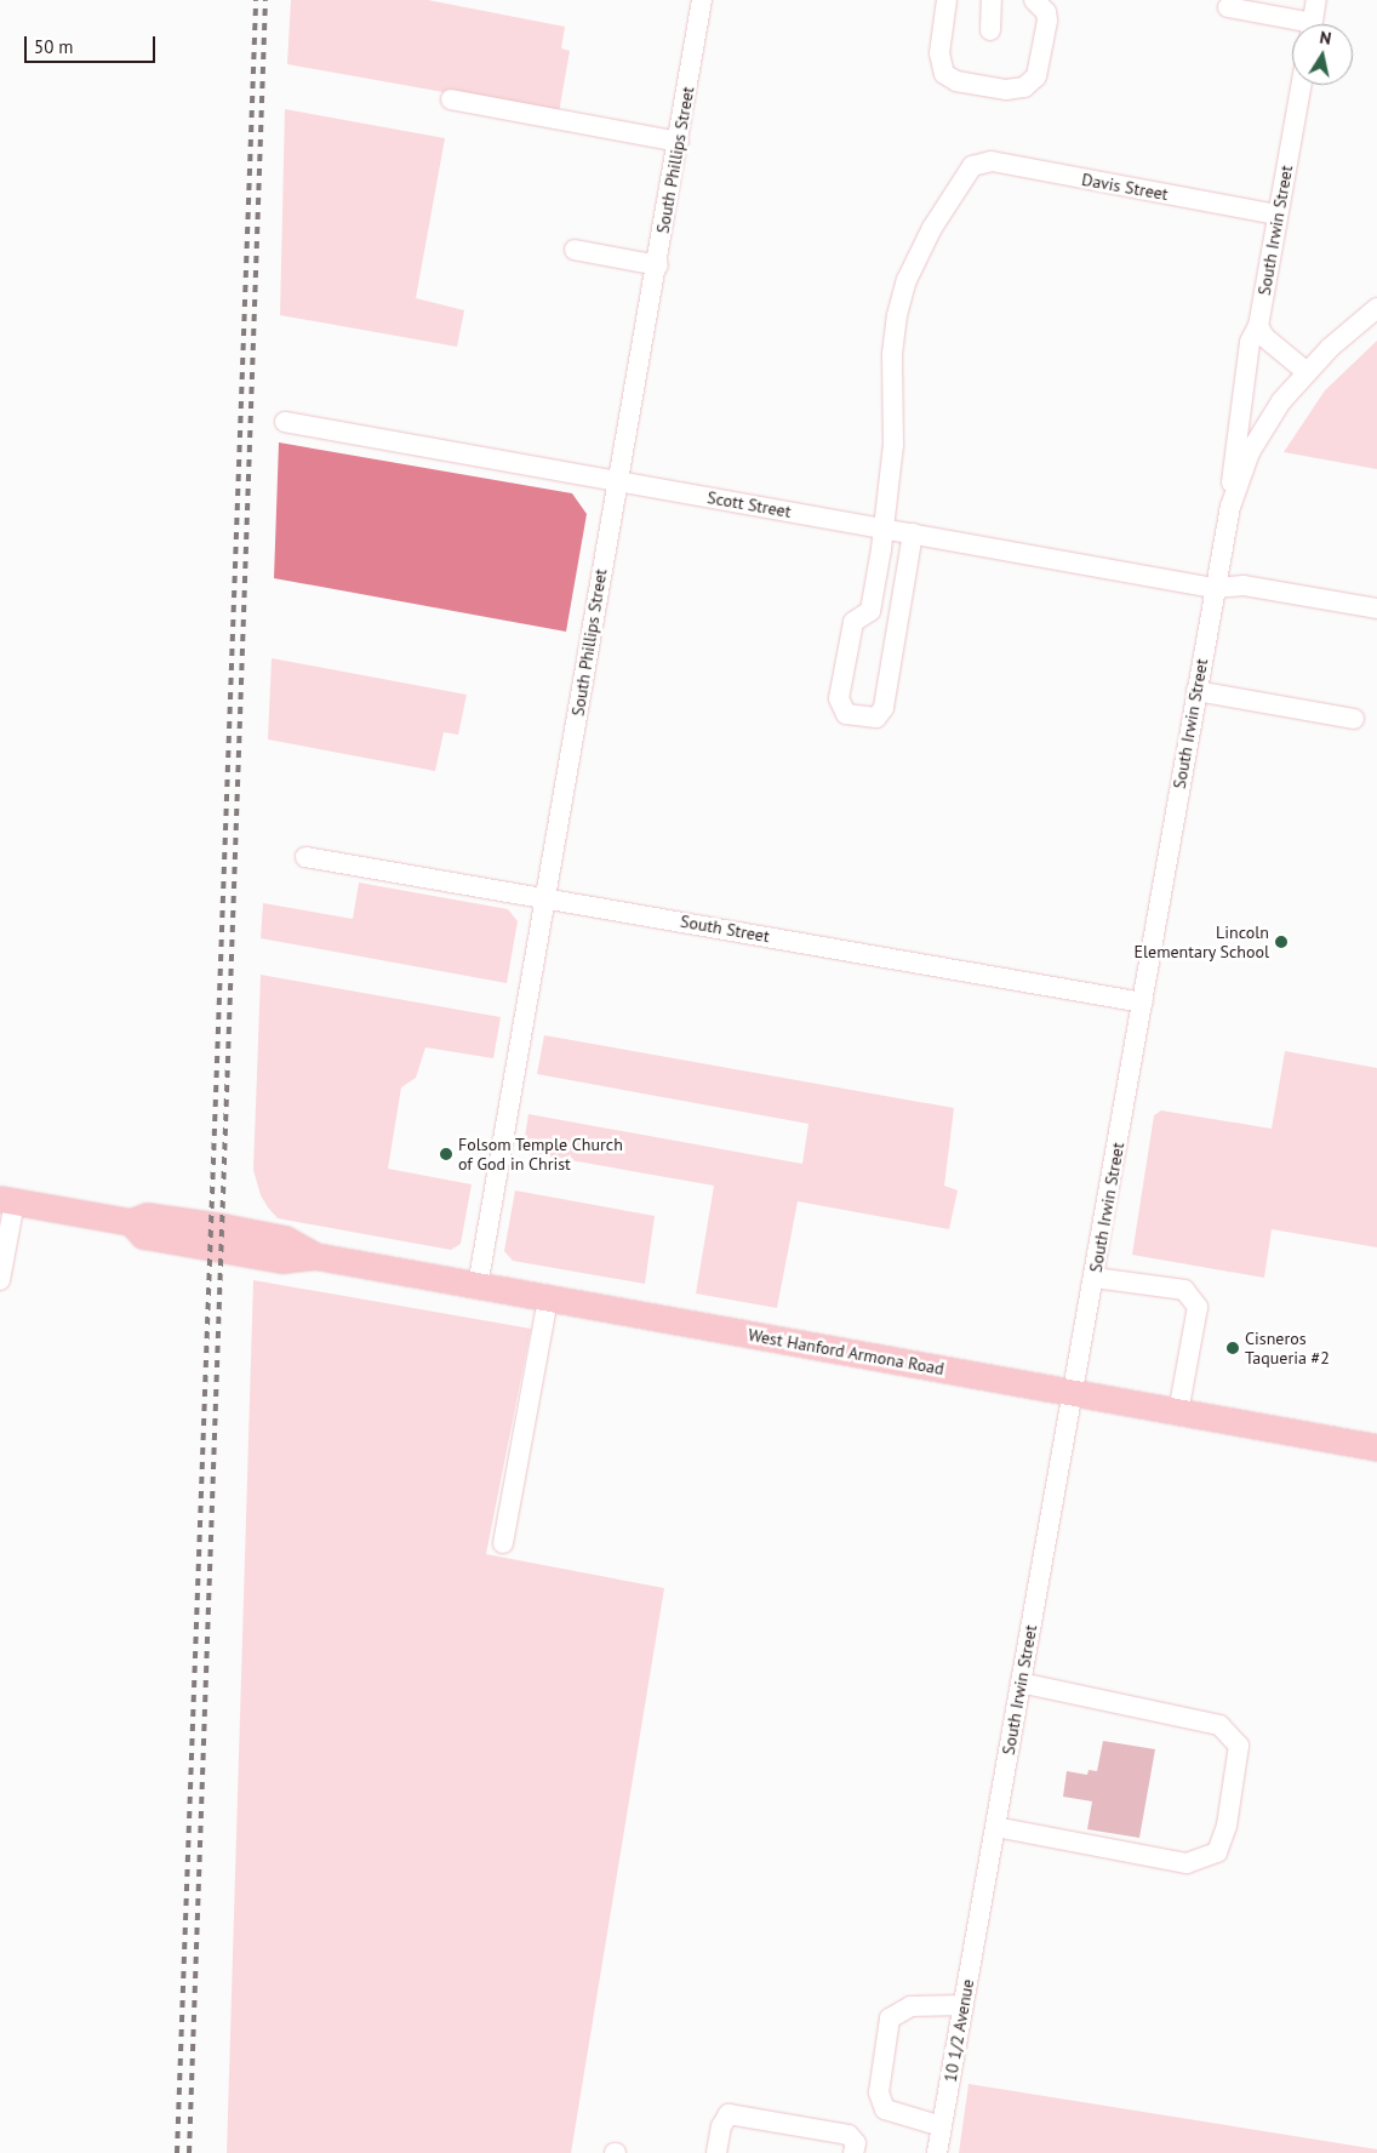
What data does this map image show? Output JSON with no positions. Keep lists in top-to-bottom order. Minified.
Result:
{"streets":{"main road":["West Hanford Armona Road"],"street":["South Phillips Street","Davis Street","South Irwin Street","Scott Street","South Street","10 1/2 Avenue"]},"crossings":[["South Phillips Street","Scott Street"],["South Phillips Street","South Street"],["South Phillips Street","West Hanford Armona Road"],["Davis Street","South Irwin Street"],["Davis Street","Scott Street"],["South Irwin Street","Scott Street"],["South Irwin Street","South Street"],["South Irwin Street","West Hanford Armona Road"],["South Irwin Street","10 1/2 Avenue"]],"places":["Lincoln Elementary School","Folsom Temple Church of God in Christ","Cisneros Taqueria #2"],"scale_bar":"50 m","north":"top"}
